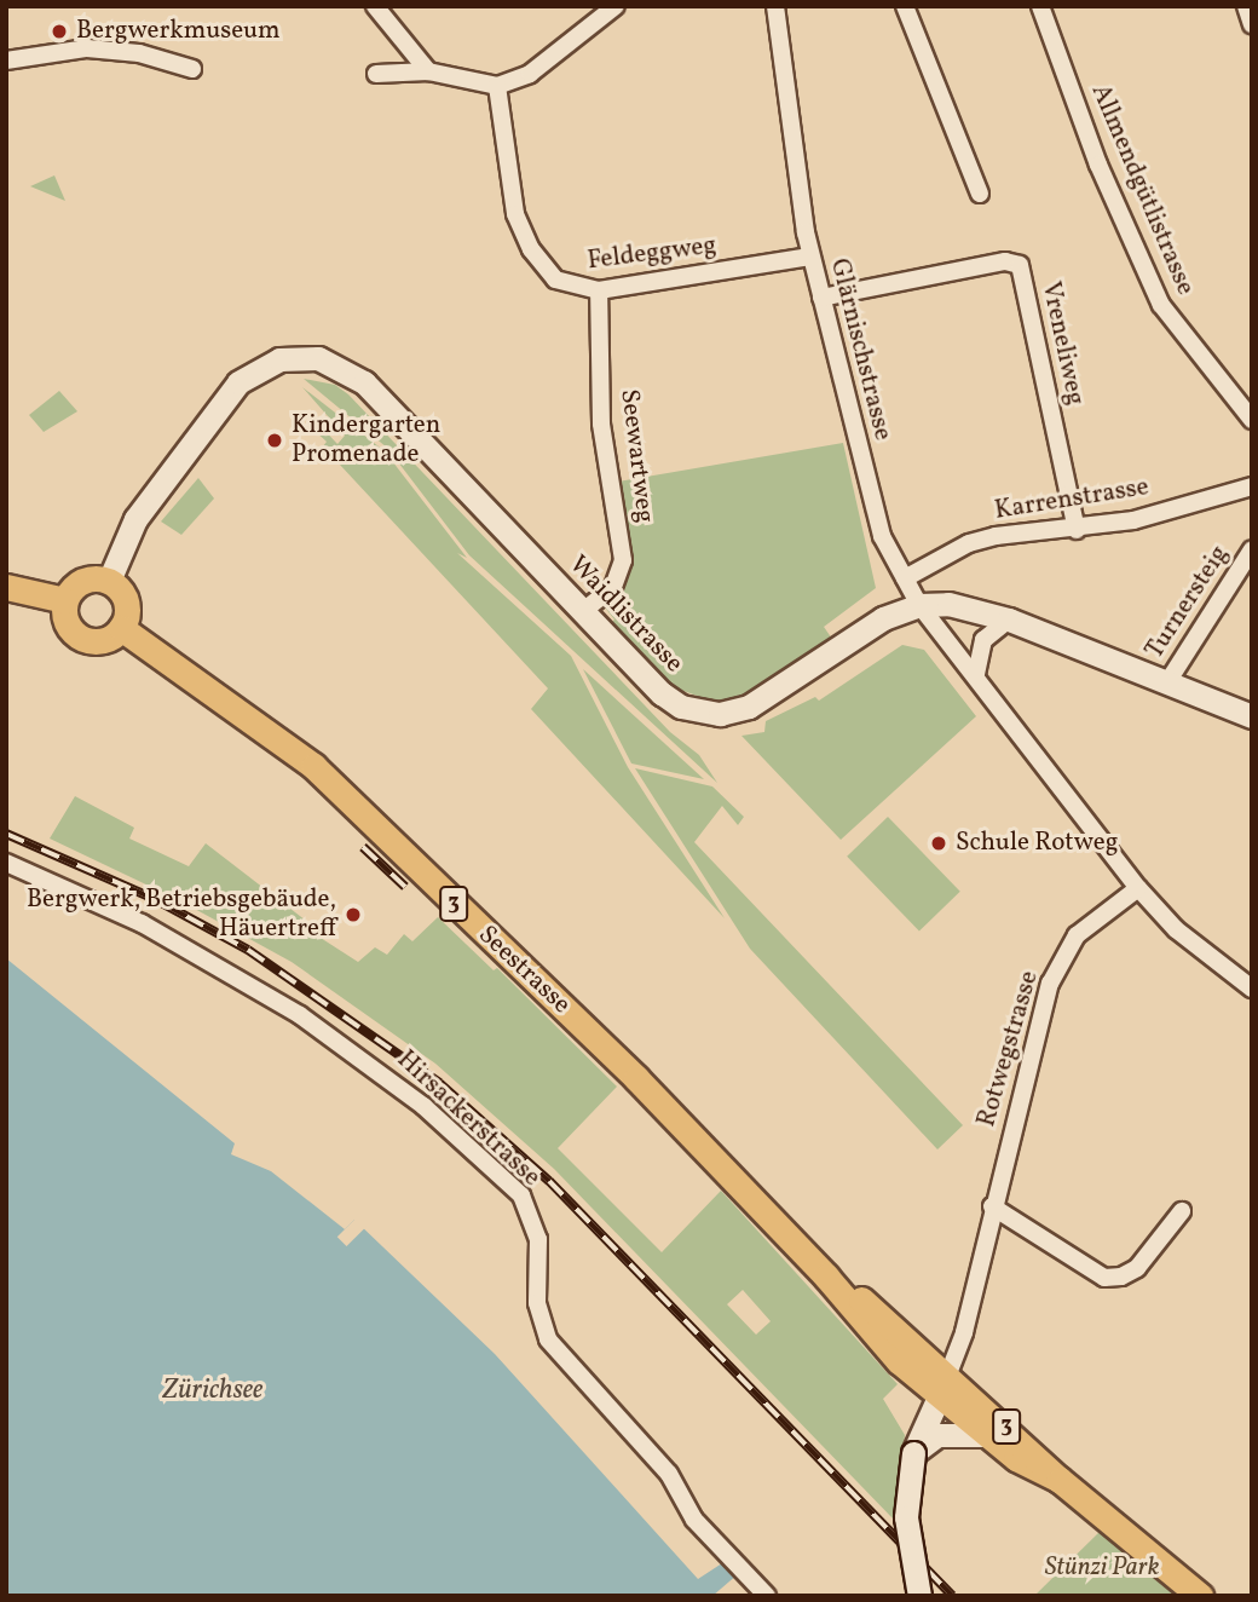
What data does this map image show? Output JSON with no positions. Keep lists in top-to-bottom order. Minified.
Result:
{"streets":{"main road":["Waidlistrasse","3","Seestrasse"],"street":["Allmendgütlistrasse","Feldeggweg","Vreneliweg","Glärnischstrasse","Seewartweg","Karrenstrasse","Turnersteig","Rotwegstrasse","Hirsackerstrasse"]},"crossings":[["Feldeggweg","Glärnischstrasse"],["Feldeggweg","Seewartweg"],["Vreneliweg","Glärnischstrasse"],["Vreneliweg","Karrenstrasse"],["Glärnischstrasse","Karrenstrasse"],["Glärnischstrasse","Waidlistrasse"],["Glärnischstrasse","Rotwegstrasse"],["Seewartweg","Waidlistrasse"],["Turnersteig","Waidlistrasse"],["Waidlistrasse","Seestrasse"],["Seestrasse","Rotwegstrasse"]],"water":["Zürichsee"],"parks":["Stünzi Park"],"places":["Bergwerkmuseum","Kindergarten Promenade","Schule Rotweg","Bergwerk, Betriebsgebäude, Häuertreff"]}
